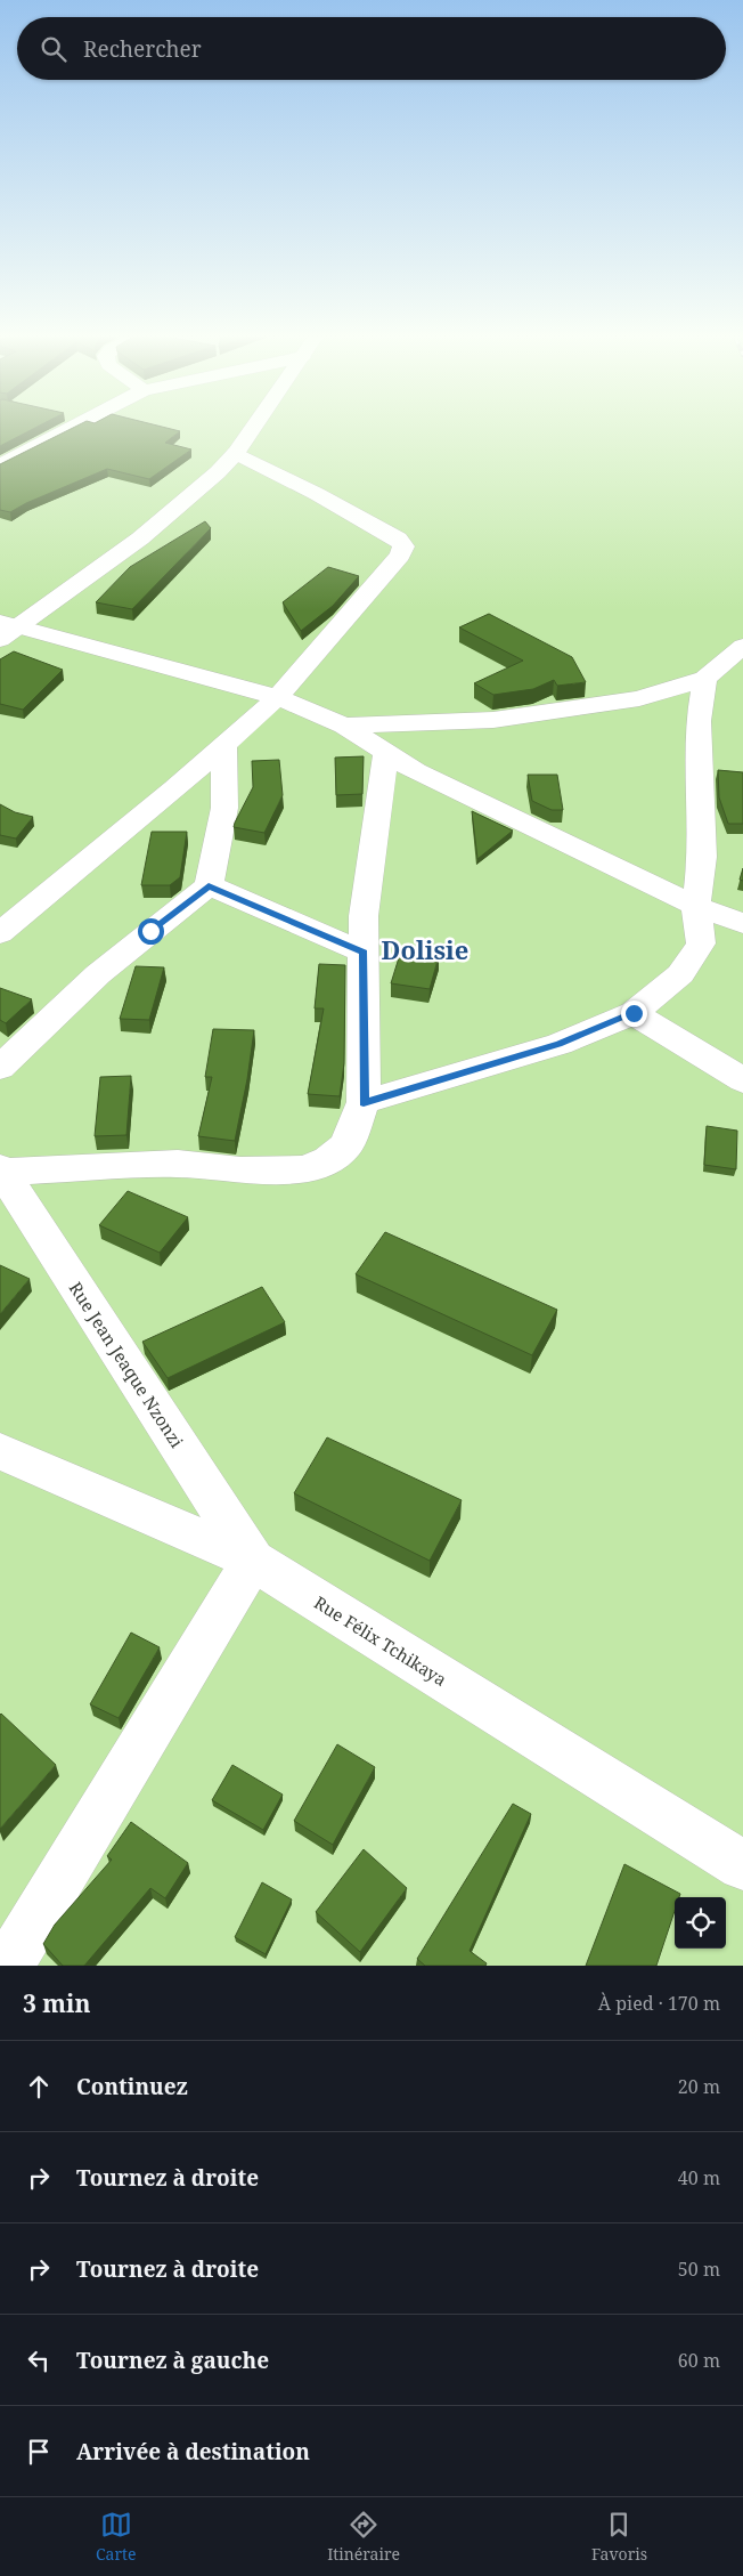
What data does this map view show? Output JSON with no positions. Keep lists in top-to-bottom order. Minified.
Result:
{"streets":{"street":["Rue Jean Jeaque Nzonzi","Rue Félix Tchikaya"]},"crossings":[["Rue Jean Jeaque Nzonzi","Rue Félix Tchikaya"]],"districts":["Dolisie"],"page":{"search":"Rechercher","heading":["3 min","À pied · 170 m"],"list":[["Continuez","20 m"],["Tournez à droite","40 m"],["Tournez à droite","50 m"],["Tournez à gauche","60 m"],"Arrivée à destination"],"nav":["Carte","Itinéraire","Favoris"]}}
